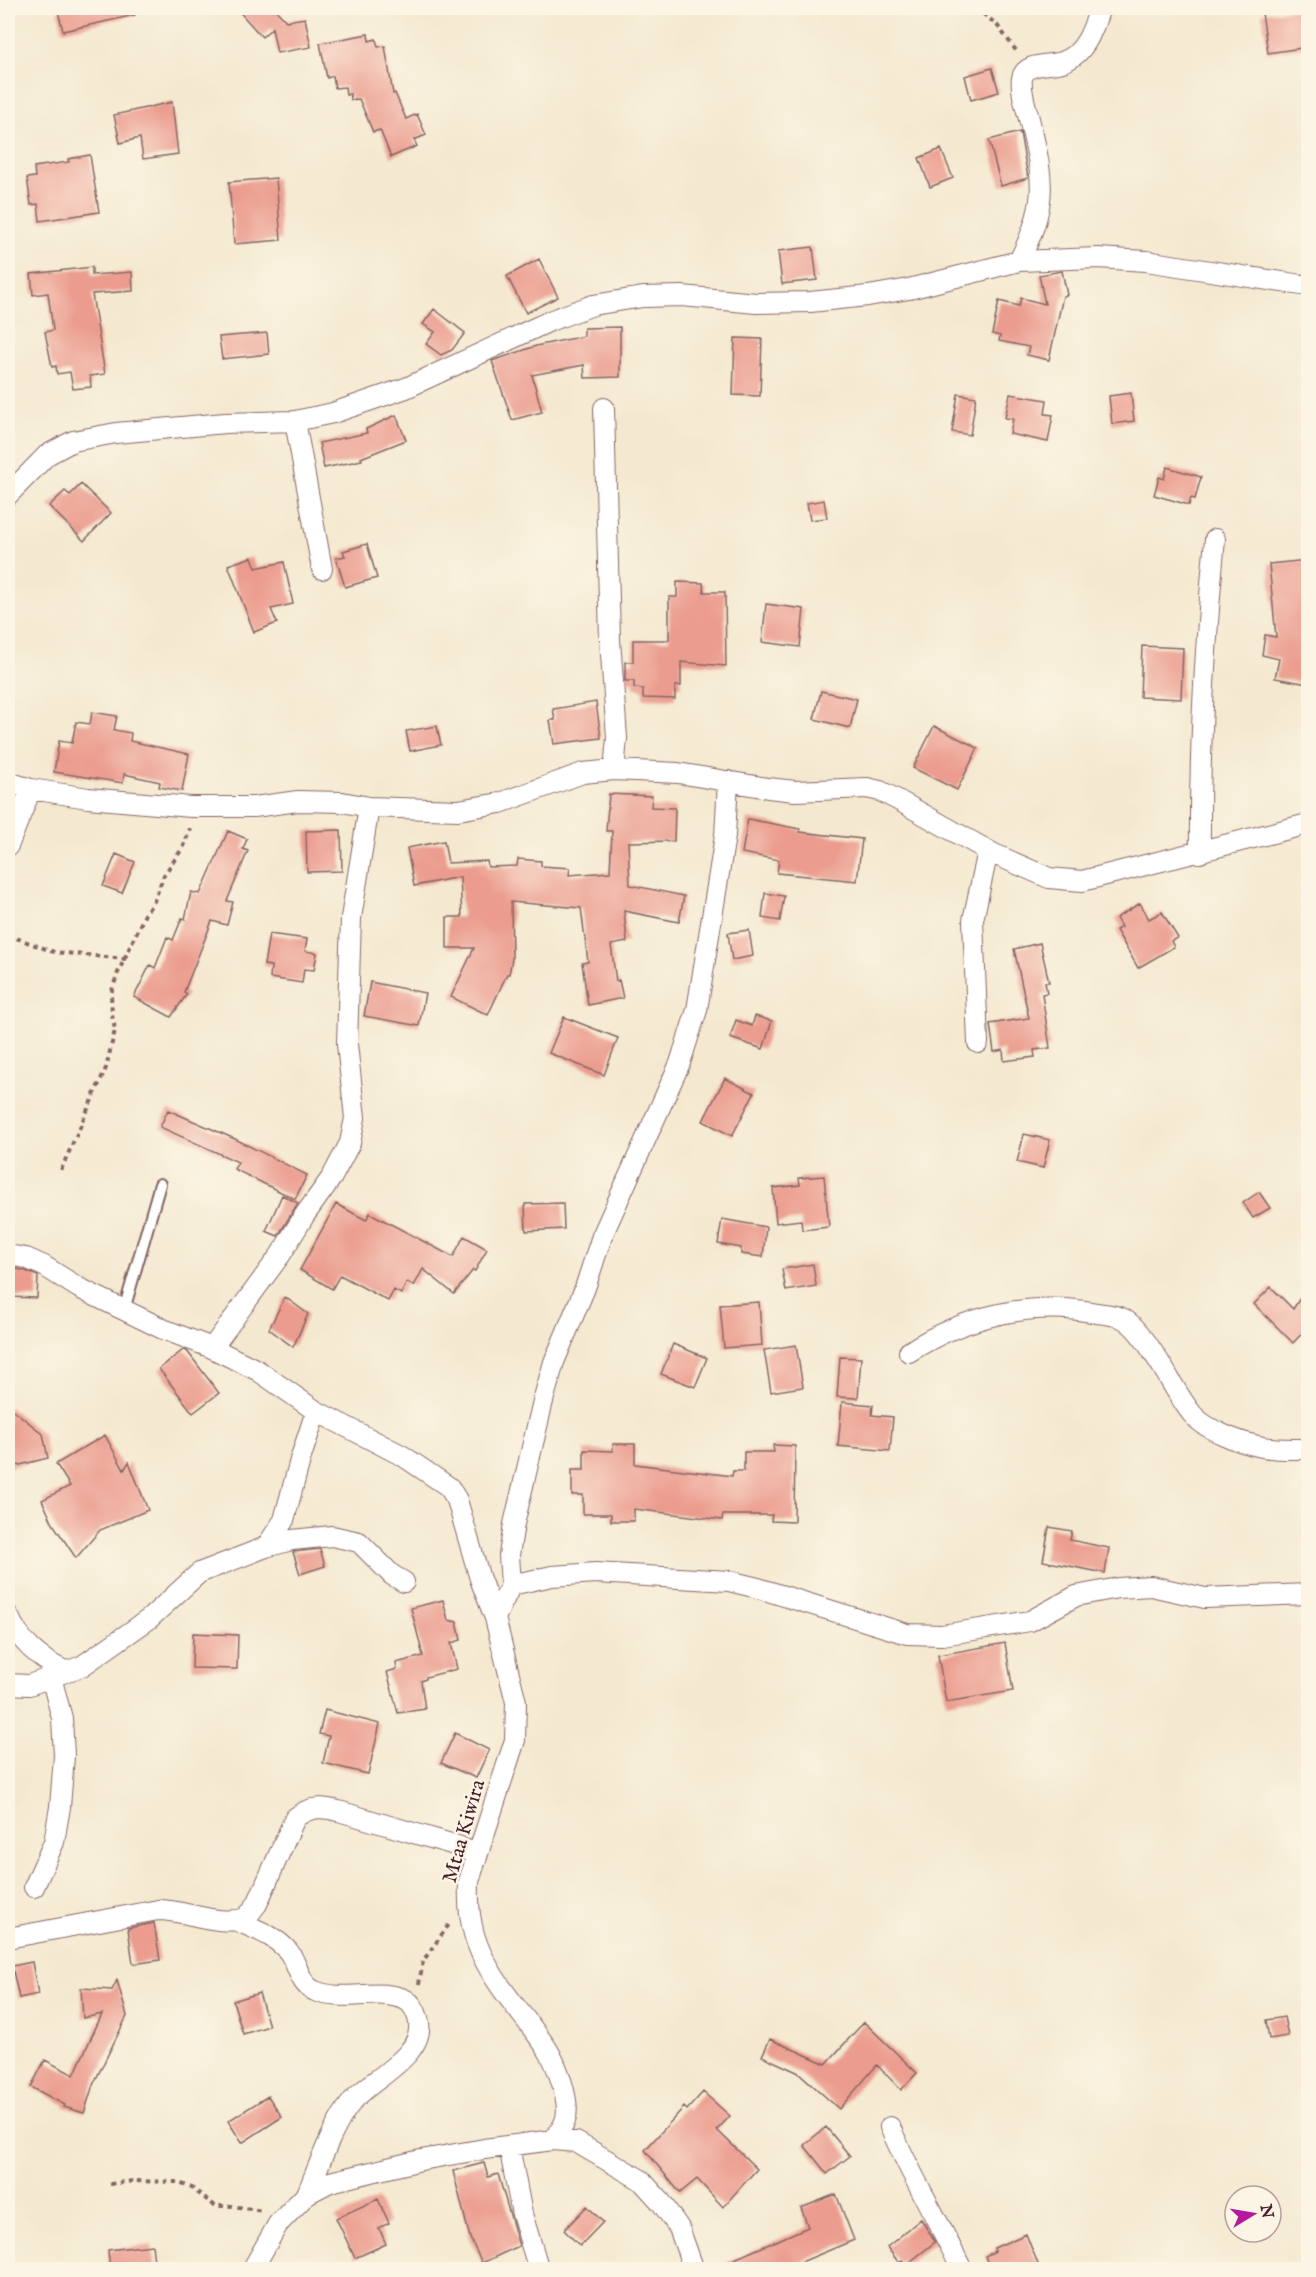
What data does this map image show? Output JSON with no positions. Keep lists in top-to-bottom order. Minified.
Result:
{"streets":{"street":["Mtaa Kiwira"]},"north":"right"}
